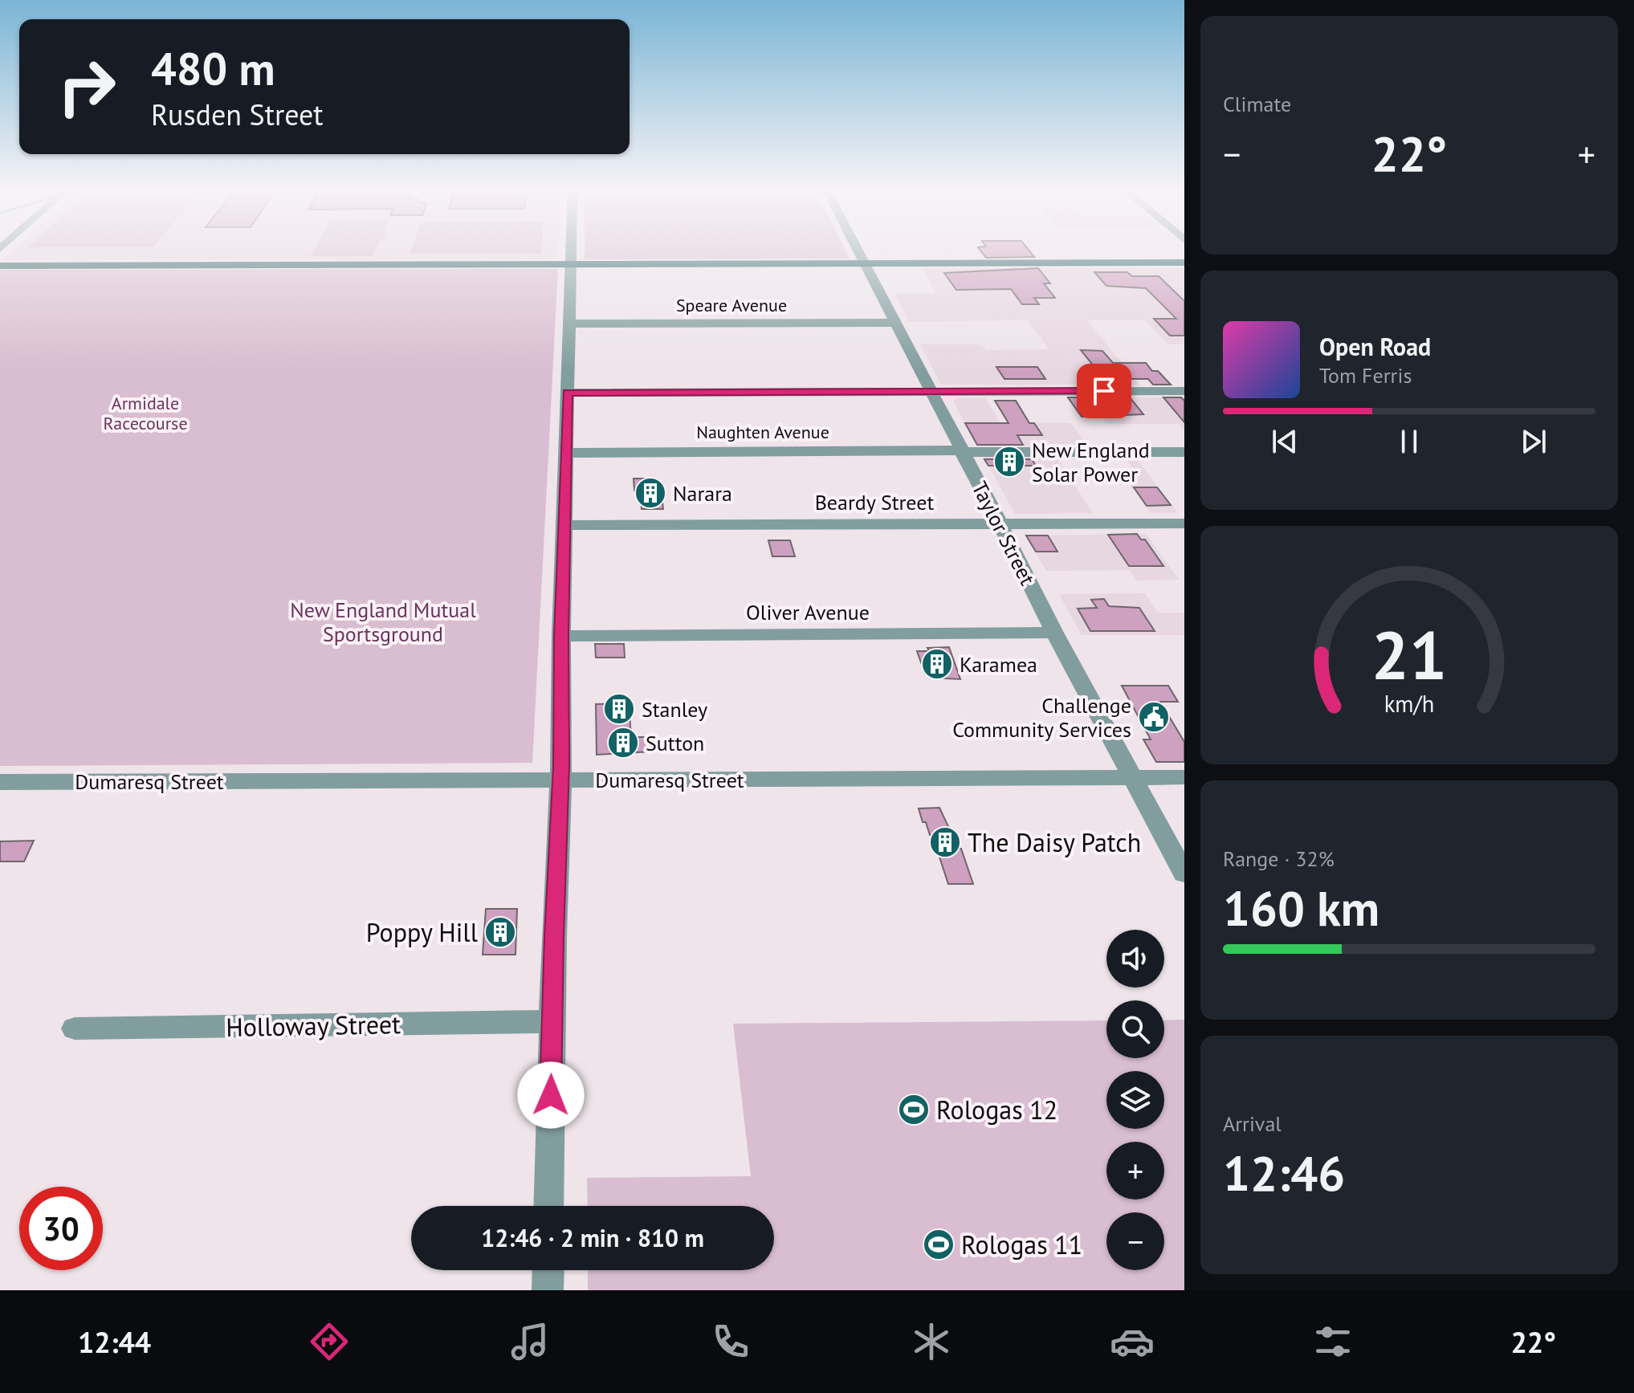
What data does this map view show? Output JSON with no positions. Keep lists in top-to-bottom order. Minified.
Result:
{"streets":{"street":["Speare Avenue","Naughten Avenue","Beardy Street","Taylor Street","Oliver Avenue","Dumaresq Street","Holloway Street"]},"crossings":[["Speare Avenue","Taylor Street"],["Naughten Avenue","Taylor Street"],["Beardy Street","Taylor Street"],["Taylor Street","Oliver Avenue"],["Taylor Street","Dumaresq Street"]],"parks":["Armidale Racecourse","New England Mutual Sportsground"],"places":{"building":["New England Solar Power","Narara","Karamea","Stanley","Sutton","The Daisy Patch","Poppy Hill"],"public building":["Challenge Community Services"],"sports":["Rologas 12","Rologas 11"]},"page":{"tile":["Climate",["Range · 32%","160 km"],["Arrival","12:46"]],"turn":["480 m","Rusden Street"],"heat":["−","22°","+"],"song":["Open Road","Tom Ferris"],"map_buttons":["+","−"],"limit":"30","trip":"12:46 · 2 min · 810 m","tabs":["12:44","22°"],"gauge":["21","km/h"]}}
